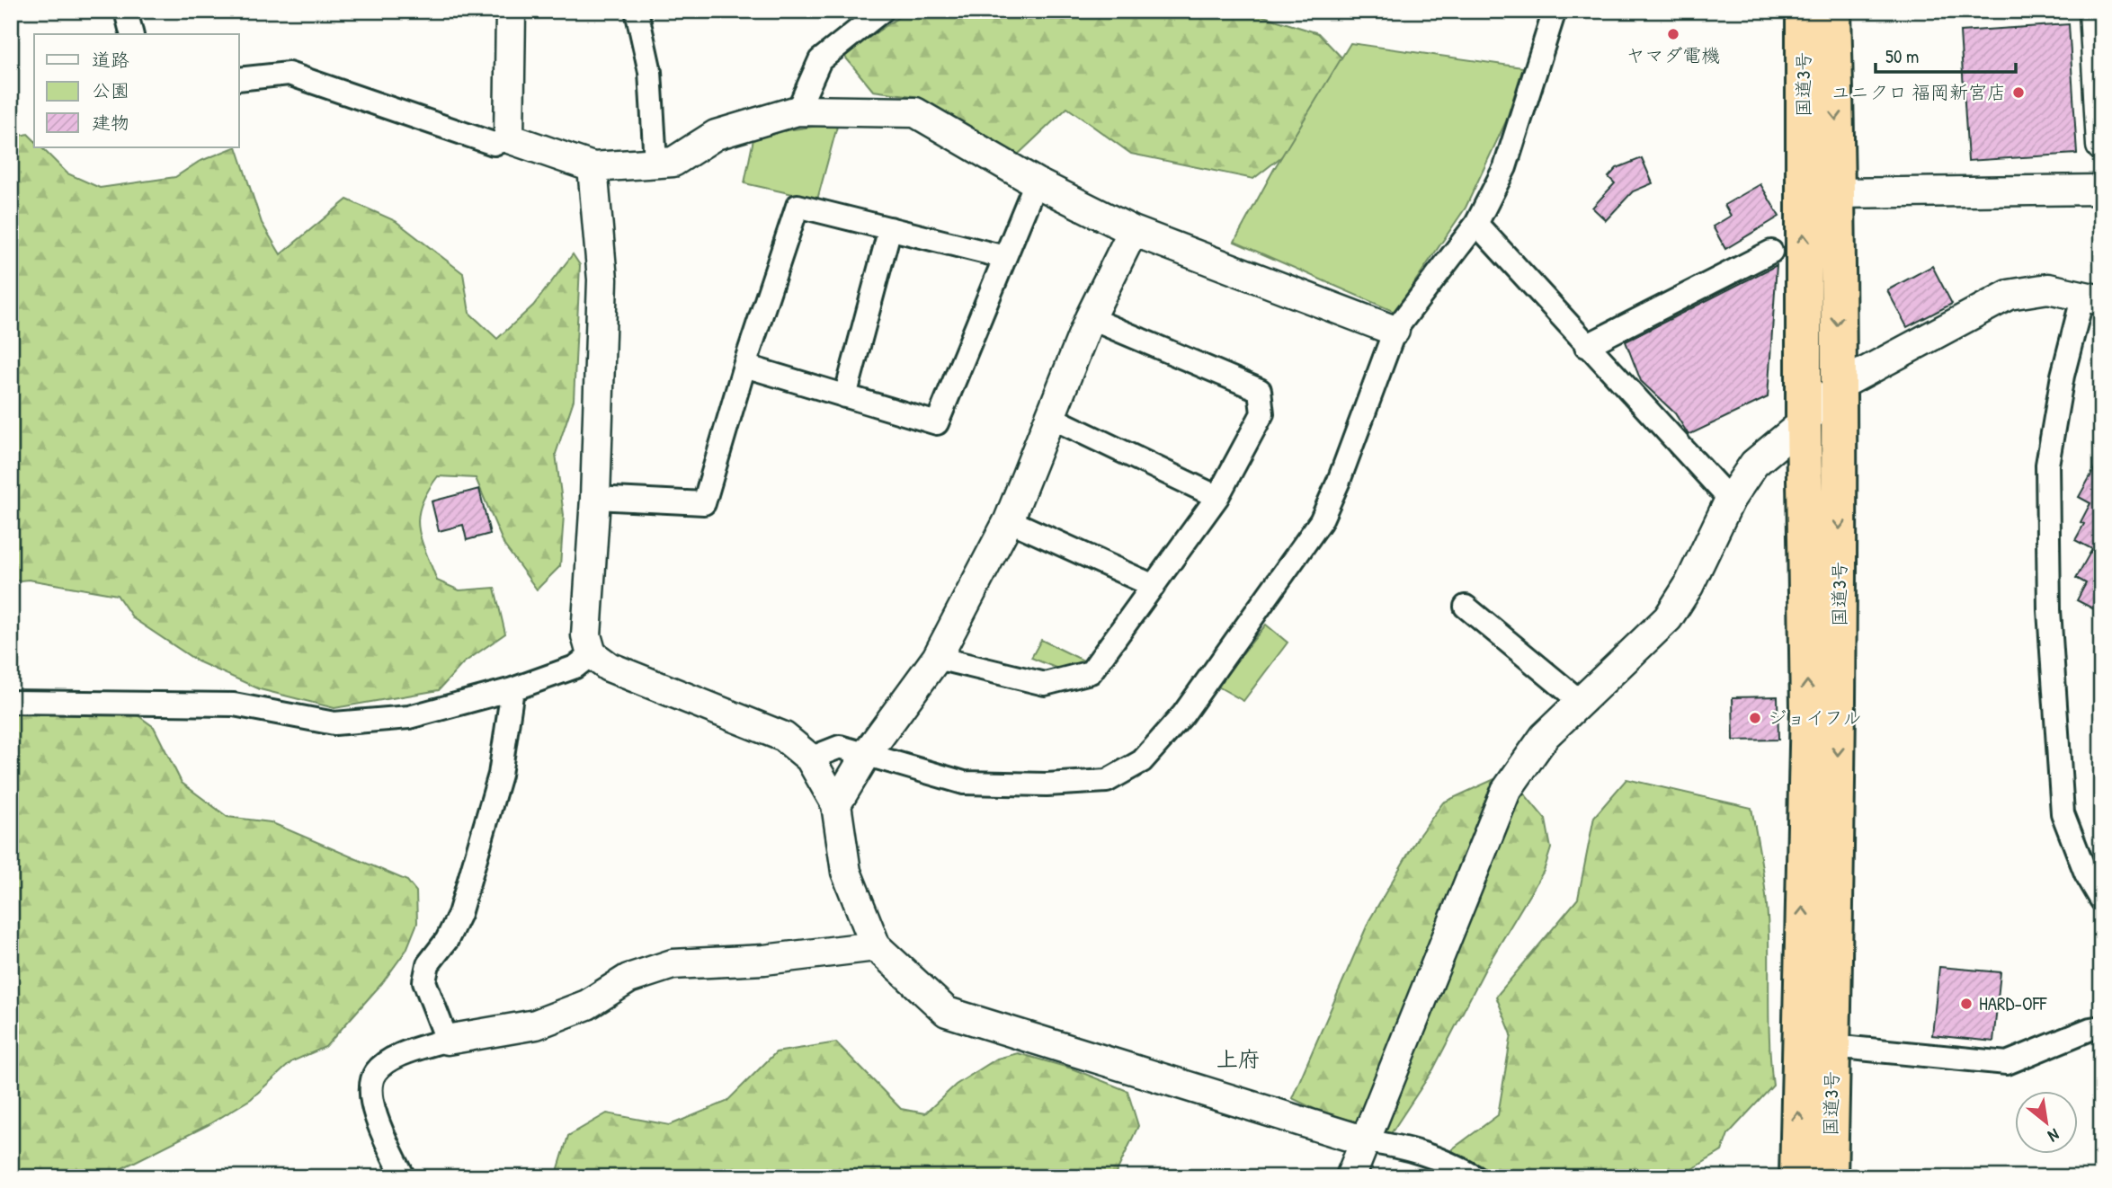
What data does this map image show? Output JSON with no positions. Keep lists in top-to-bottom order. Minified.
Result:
{"streets":{"highway":["国道3号"]},"districts":["上府"],"places":["ヤマダ電機","ユニクロ 福岡新宮店","ジョイフル","HARD-OFF"],"legend":["道路","公園","建物"],"scale_bar":"50 m","north":"bottom right"}
